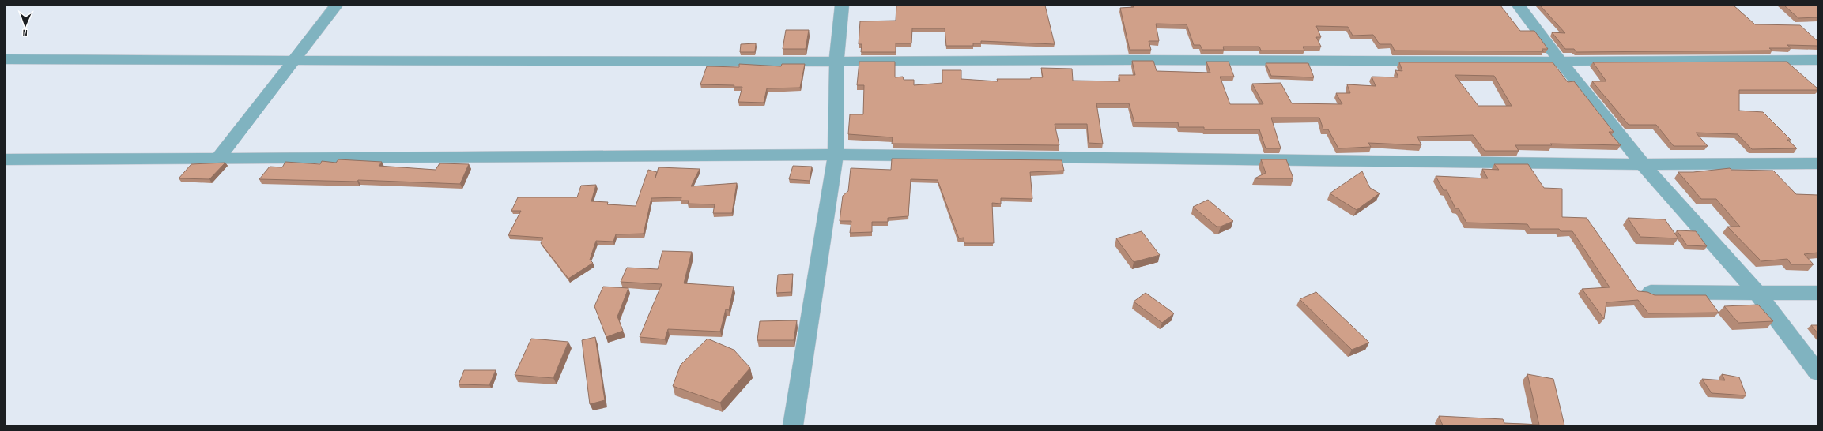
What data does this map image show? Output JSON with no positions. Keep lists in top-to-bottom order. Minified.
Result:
{"north":"bottom"}
